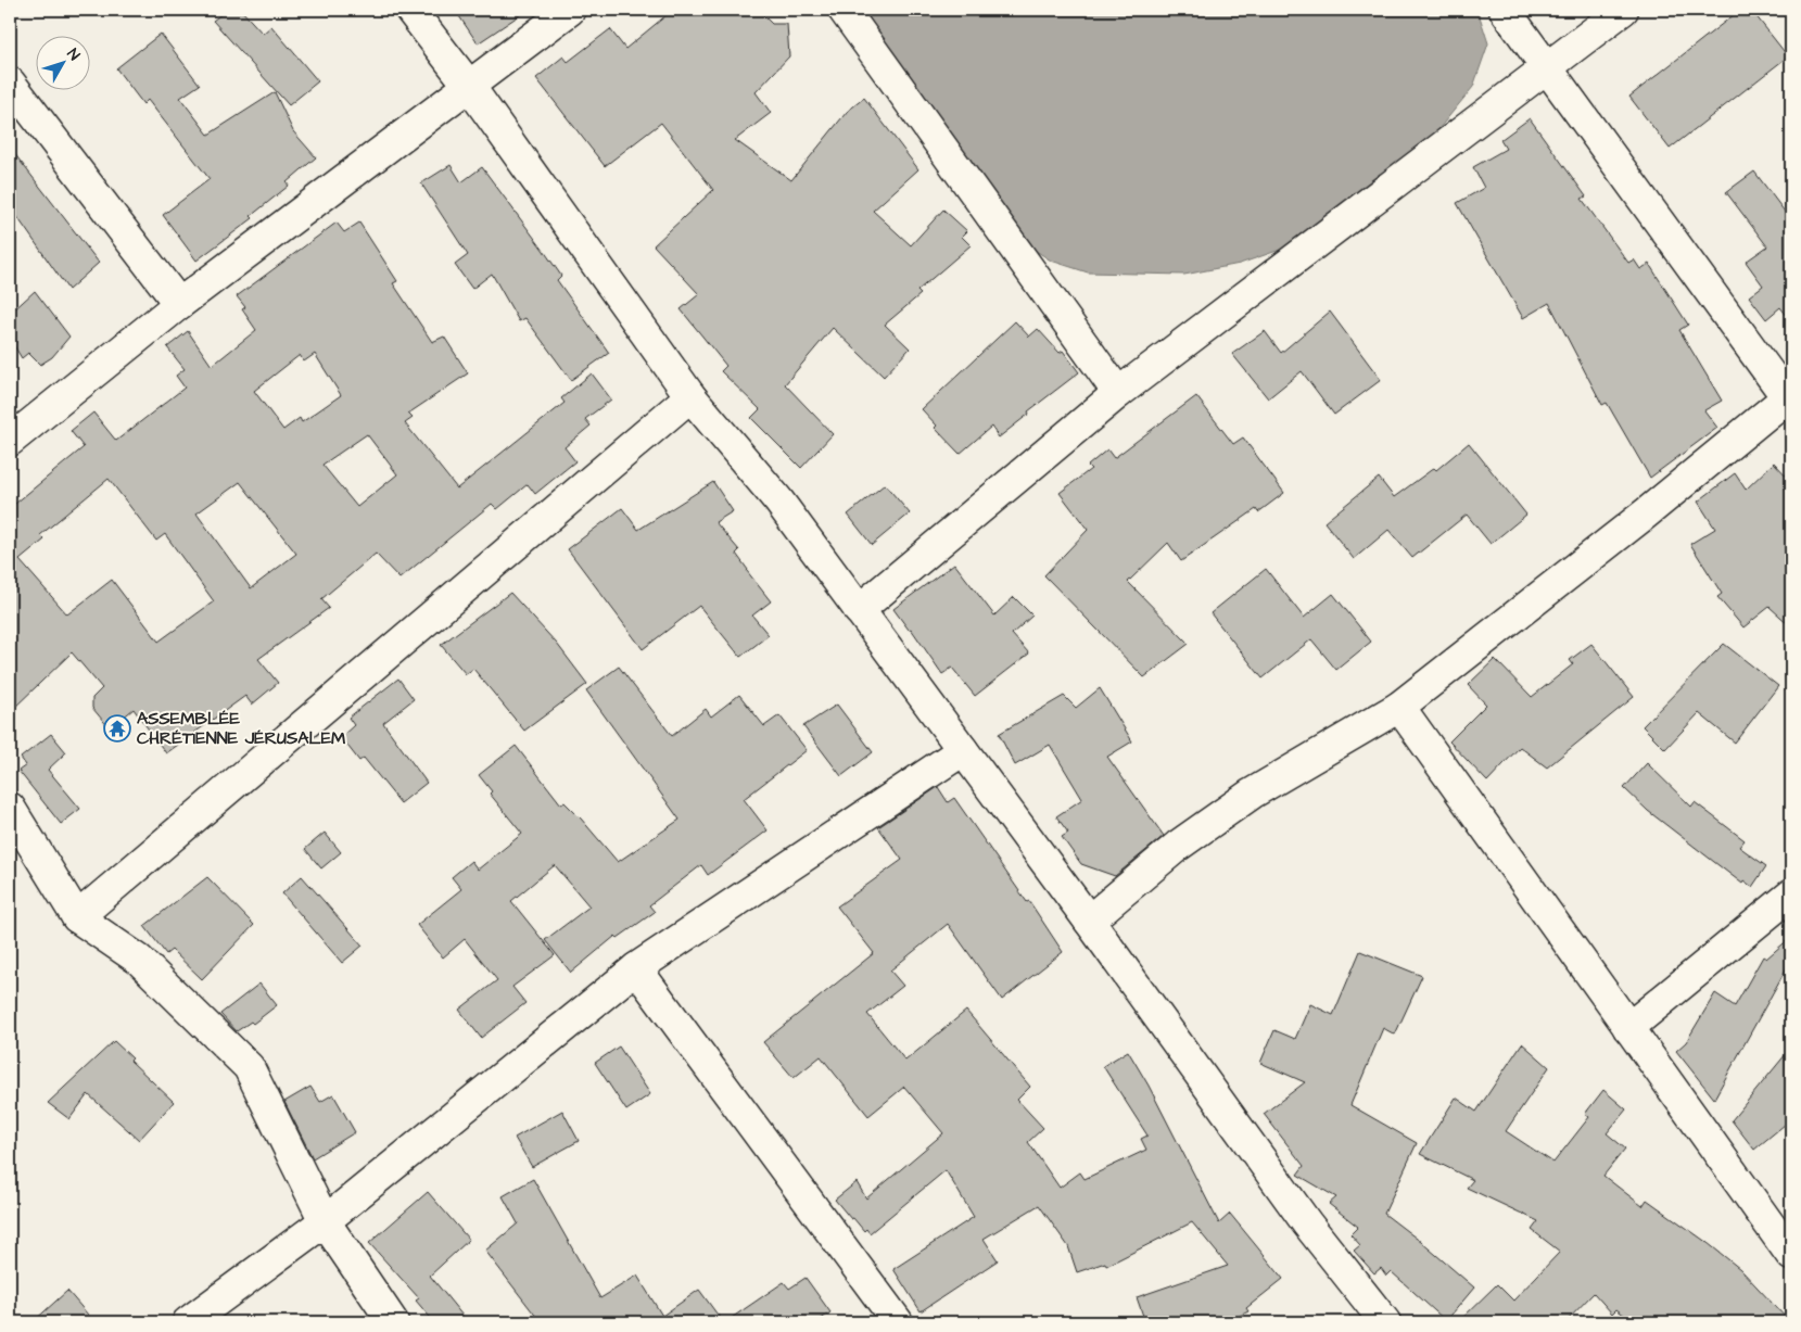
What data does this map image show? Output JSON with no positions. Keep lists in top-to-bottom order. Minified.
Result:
{"places":{"temple":["ASSEMBLÉE CHRÉTIENNE JÉRUSALEM"]},"north":"top right"}
